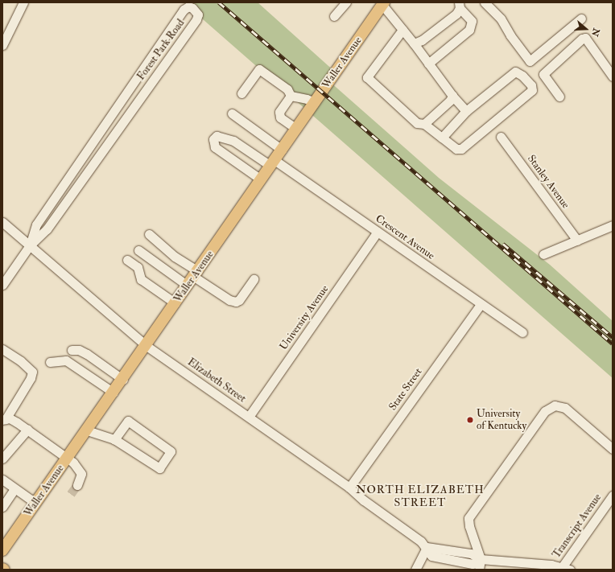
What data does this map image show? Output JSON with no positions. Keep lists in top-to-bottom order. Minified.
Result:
{"streets":{"main road":["Waller Avenue"],"street":["Forest Park Road","Stanley Avenue","Crescent Avenue","University Avenue","Elizabeth Street","State Street","Transcript Avenue"]},"crossings":[["Forest Park Road","Elizabeth Street"],["Waller Avenue","Crescent Avenue"],["Waller Avenue","Elizabeth Street"],["Crescent Avenue","University Avenue"],["Crescent Avenue","State Street"],["University Avenue","Elizabeth Street"],["Elizabeth Street","State Street"],["Elizabeth Street","Transcript Avenue"]],"districts":["NORTH ELIZABETH STREET"],"places":["University of Kentucky"],"north":"right"}
